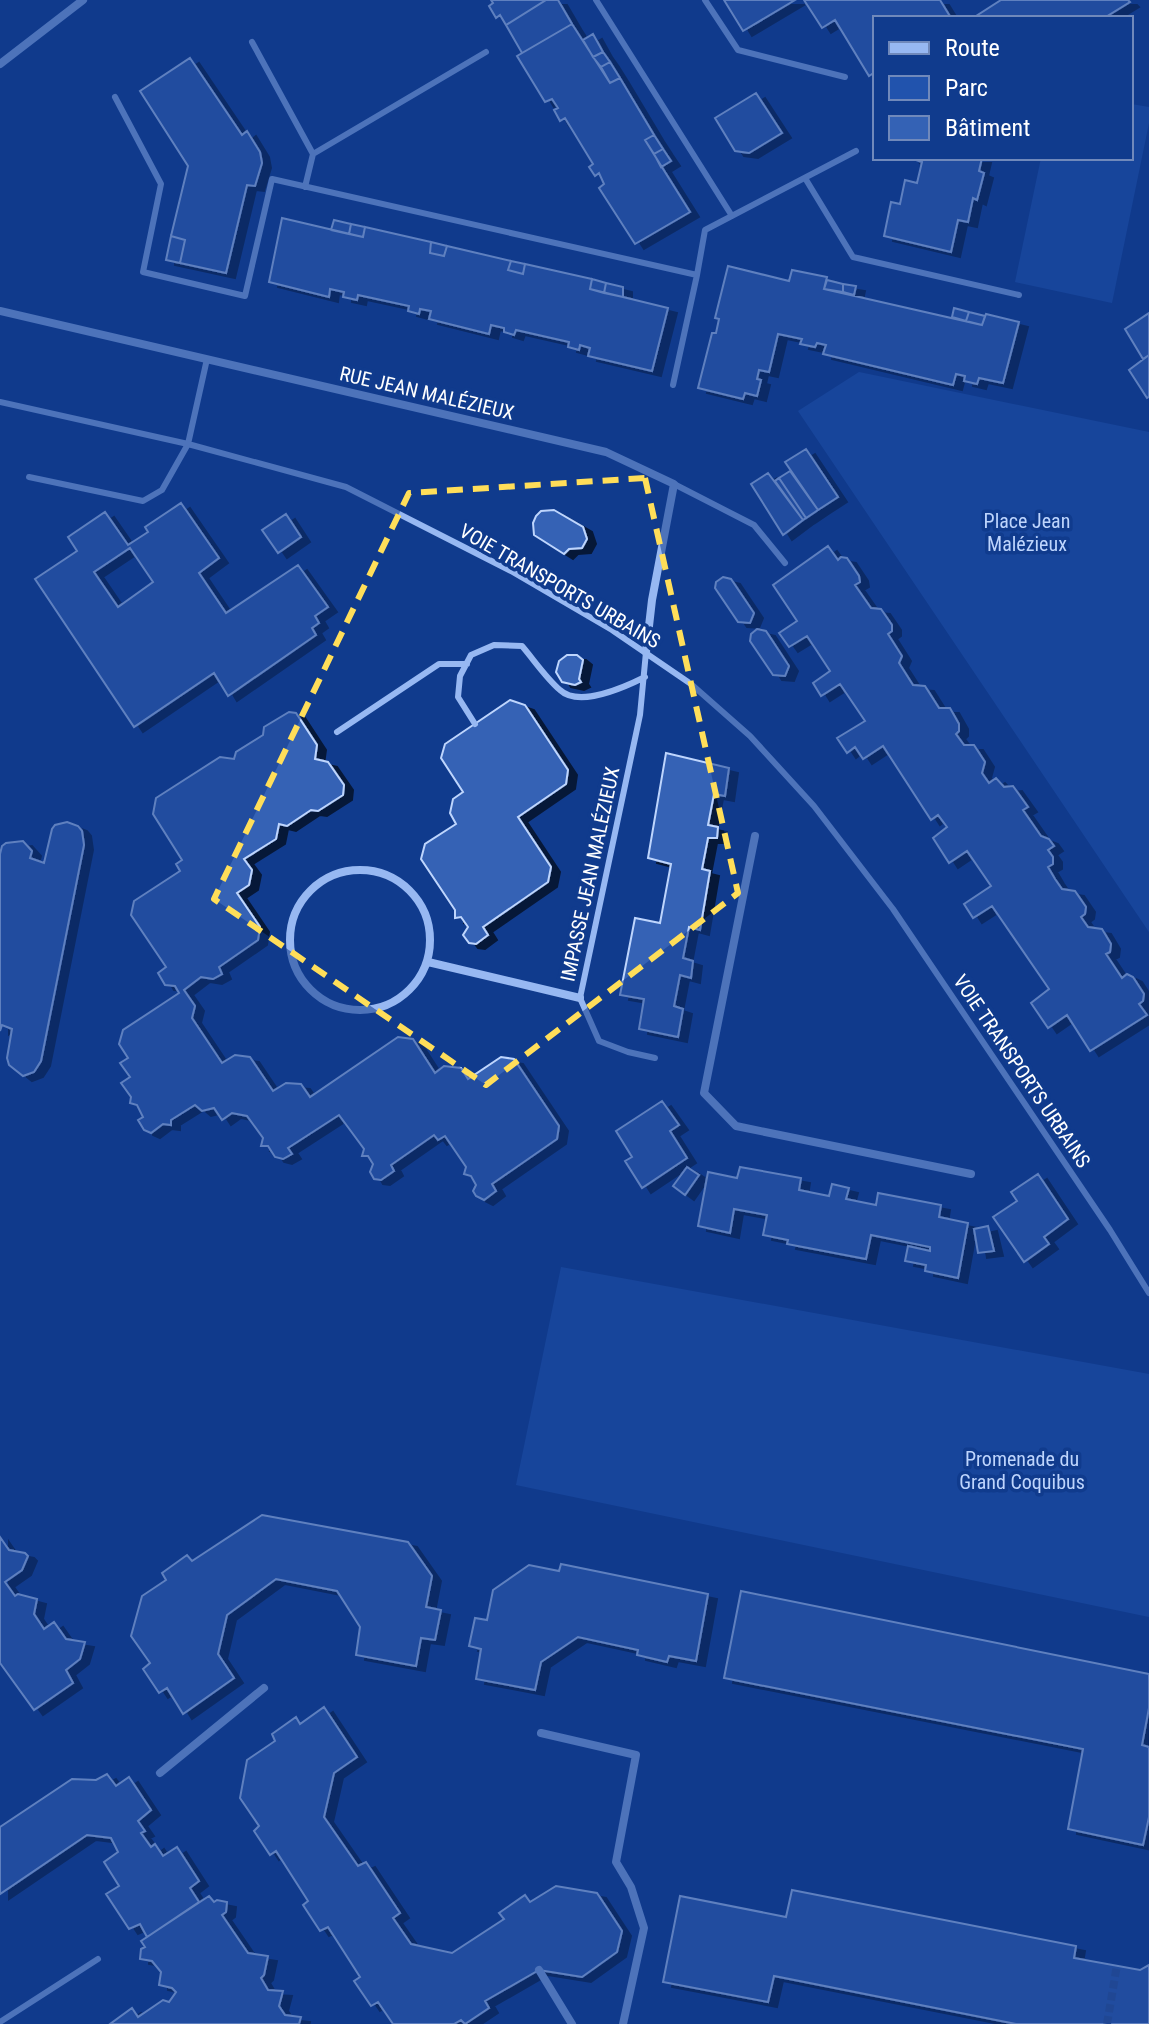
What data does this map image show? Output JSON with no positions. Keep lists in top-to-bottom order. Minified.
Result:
{"streets":{"street":["RUE JEAN MALÉZIEUX"],"lane":["VOIE TRANSPORTS URBAINS","IMPASSE JEAN MALÉZIEUX"]},"crossings":[["VOIE TRANSPORTS URBAINS","IMPASSE JEAN MALÉZIEUX"]],"parks":["Place Jean Malézieux","Promenade du Grand Coquibus"],"legend":["Route","Parc","Bâtiment"]}
